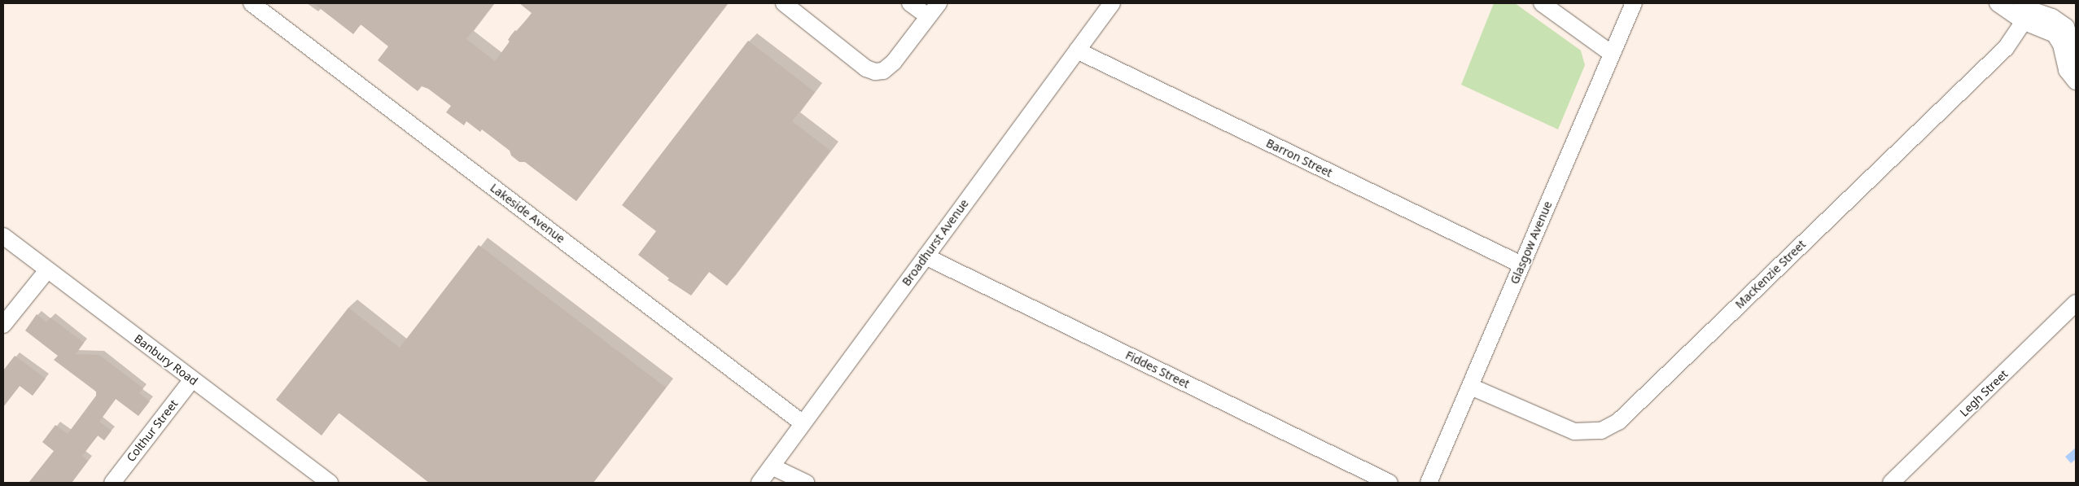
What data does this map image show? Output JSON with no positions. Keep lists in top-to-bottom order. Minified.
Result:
{"streets":{"street":["Barron Street","Lakeside Avenue","Broadhurst Avenue","Glasgow Avenue","MacKenzie Street","Banbury Road","Fiddes Street","Legh Street","Colthur Street"]},"crossings":[["Barron Street","Broadhurst Avenue"],["Barron Street","Glasgow Avenue"],["Lakeside Avenue","Broadhurst Avenue"],["Broadhurst Avenue","Fiddes Street"],["Glasgow Avenue","MacKenzie Street"],["Banbury Road","Colthur Street"]]}
